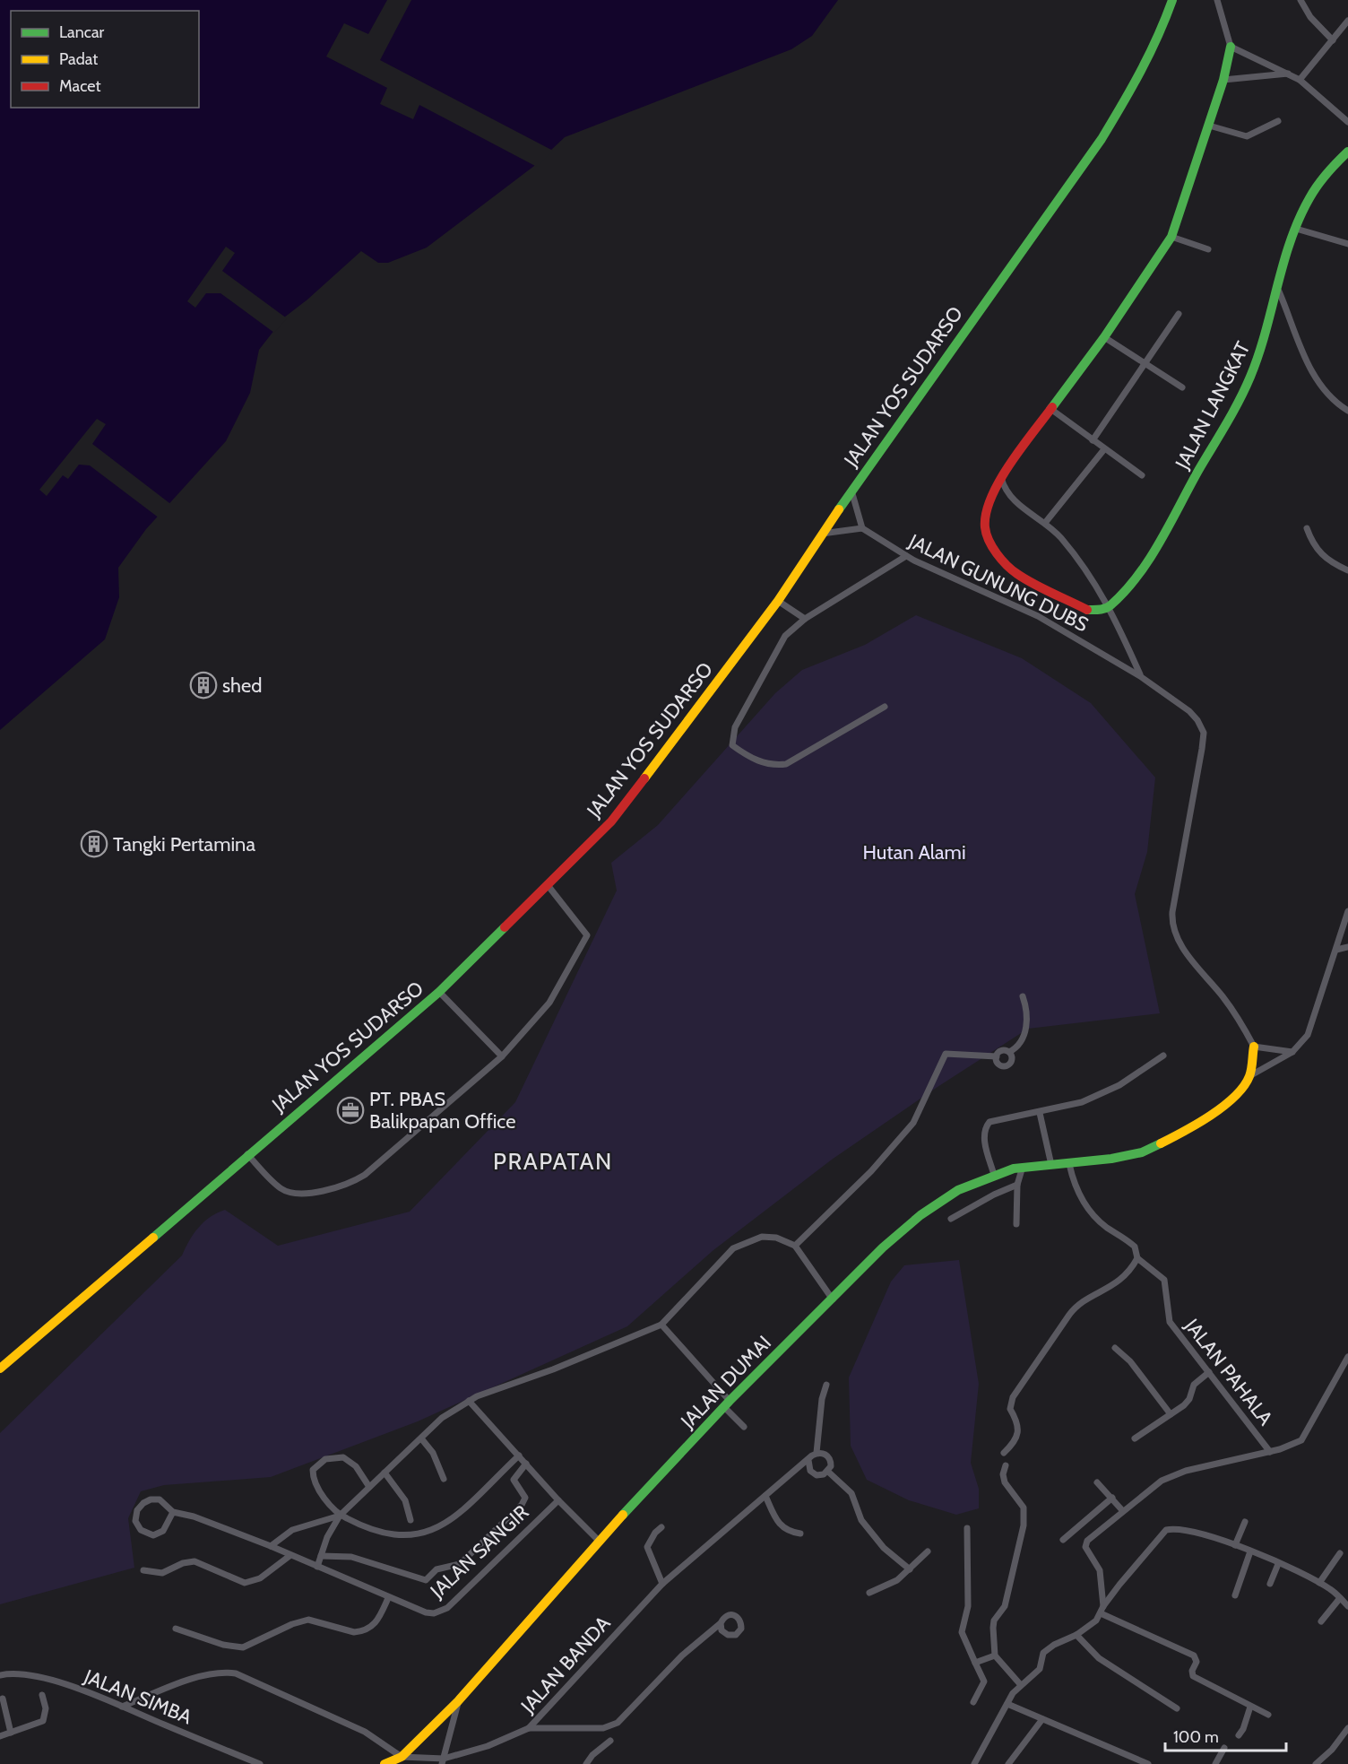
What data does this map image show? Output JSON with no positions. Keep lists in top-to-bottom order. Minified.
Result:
{"streets":{"street":["JALAN YOS SUDARSO","JALAN LANGKAT","JALAN GUNUNG DUBS","JALAN PAHALA","JALAN DUMAI","JALAN SANGIR","JALAN BANDA","JALAN SIMBA"]},"crossings":[["JALAN PAHALA","JALAN DUMAI"],["JALAN DUMAI","JALAN SANGIR"],["JALAN DUMAI","JALAN BANDA"]],"districts":["PRAPATAN"],"parks":["Hutan Alami"],"places":{"building":["shed","Tangki Pertamina"],"office":["PT. PBAS Balikpapan Office"]},"legend":["Lancar","Padat","Macet"],"scale_bar":"100 m"}
